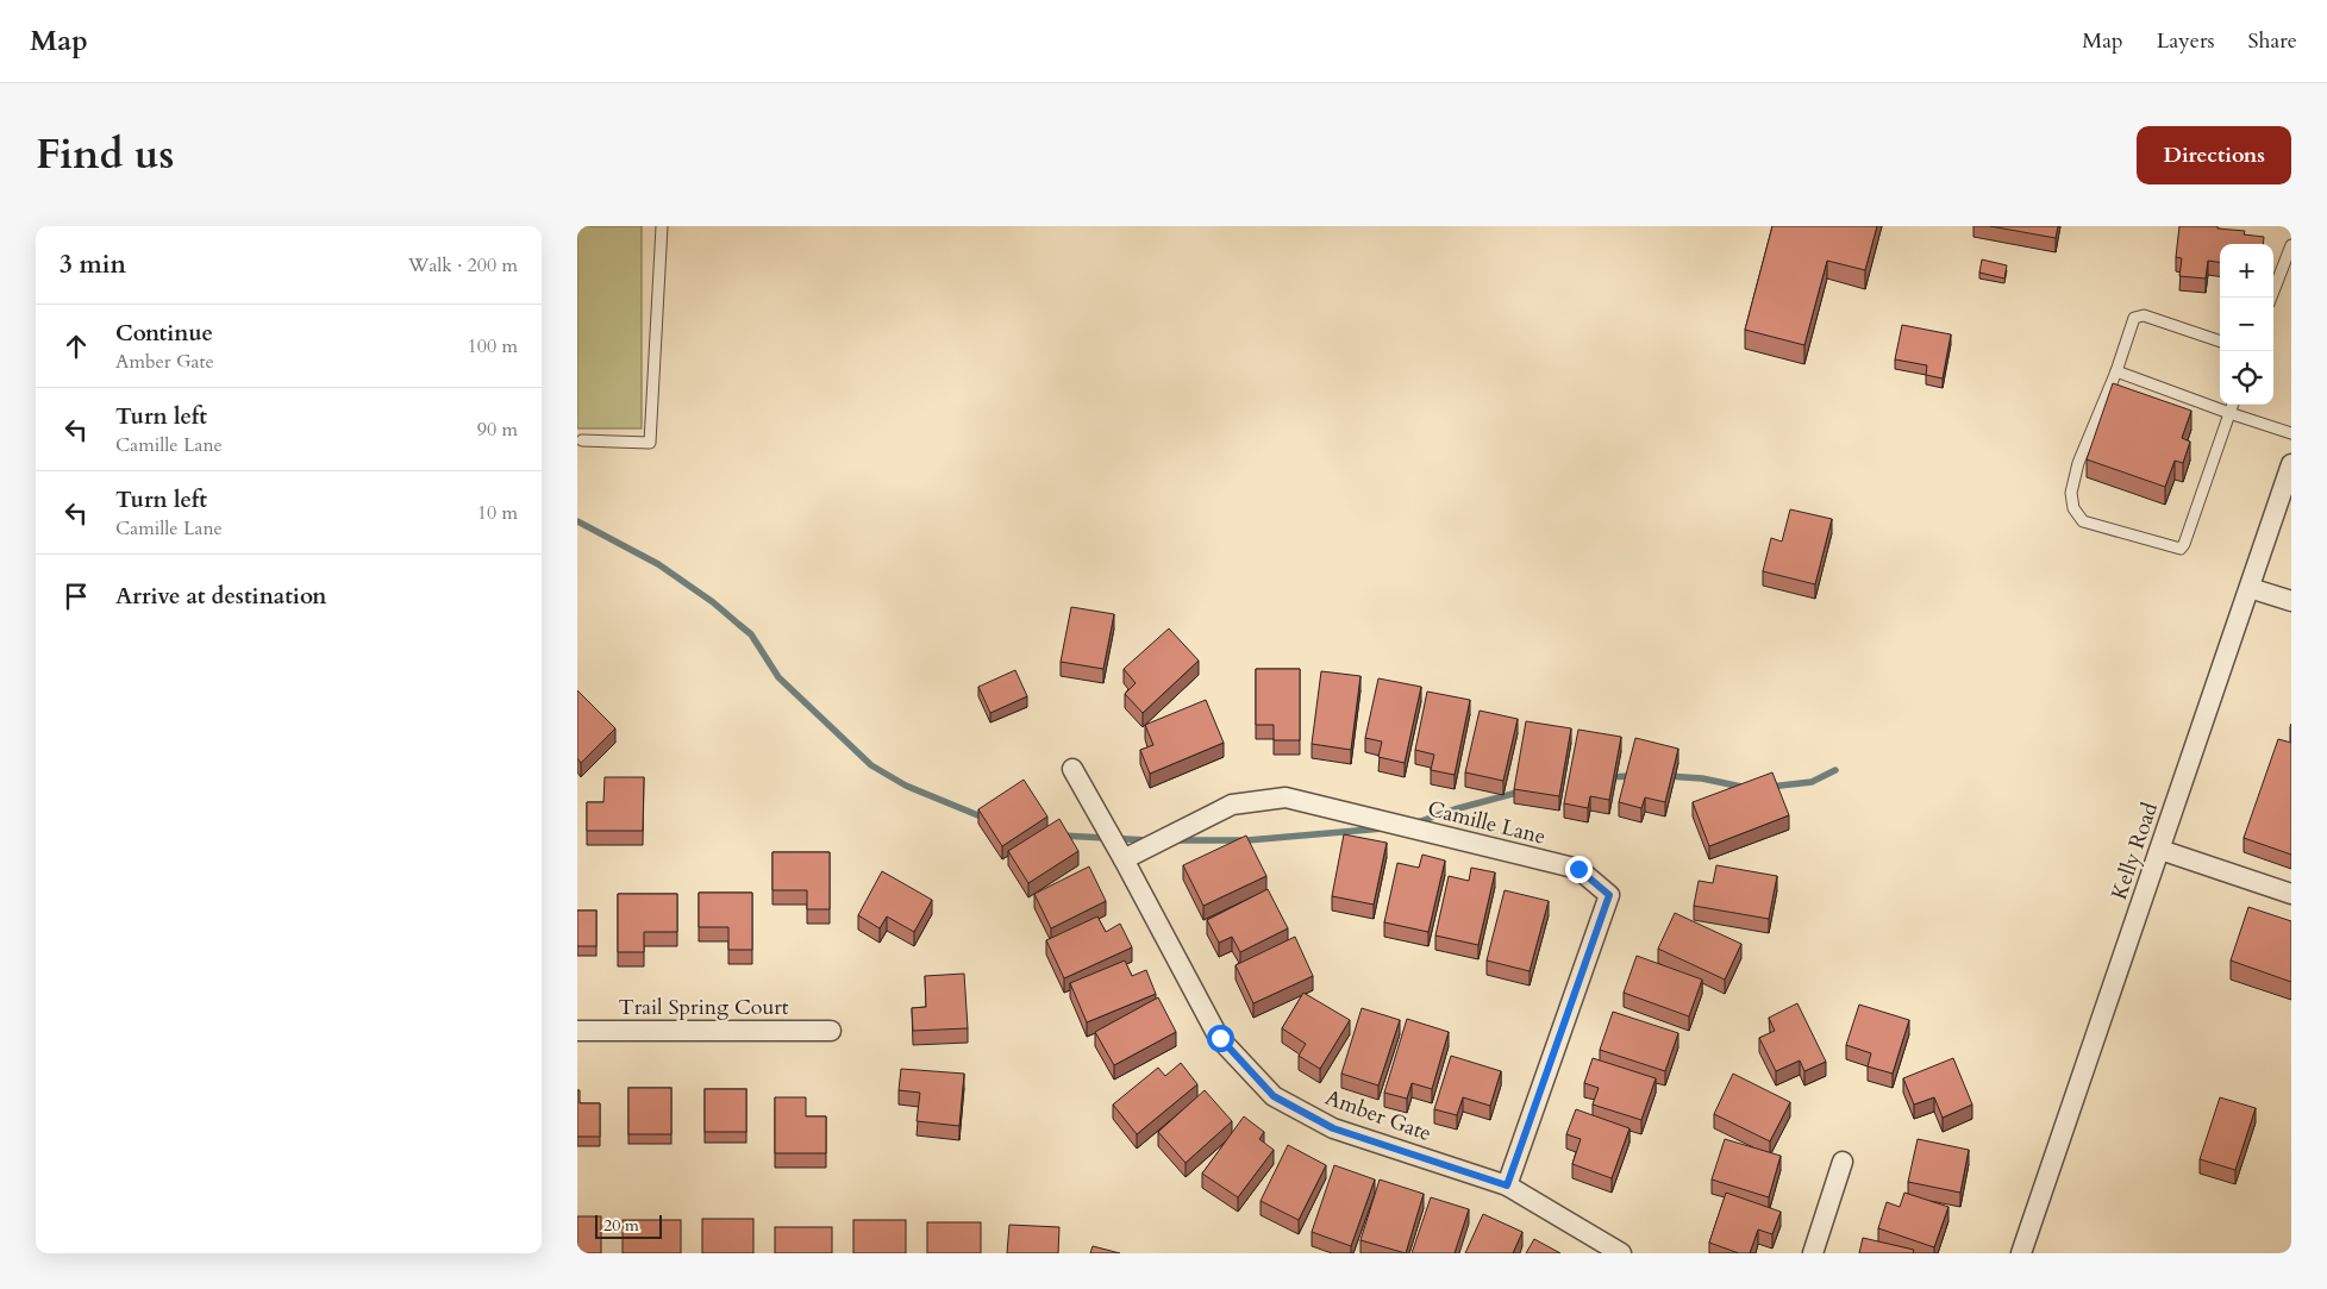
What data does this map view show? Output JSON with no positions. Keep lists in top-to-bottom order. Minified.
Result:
{"streets":{"street":["Camille Lane","Kelly Road","Trail Spring Court","Amber Gate"]},"crossings":[["Camille Lane","Amber Gate"]],"scale_bar":"20 m","page":{"header":"Map","nav":["Map","Layers","Share"],"title":"Find us","buttons":"Directions","heading":["3 min","Walk · 200 m"],"map_buttons":["+","−"],"list":[["Continue","Amber Gate","100 m"],["Turn left","Camille Lane","90 m"],["Turn left","Camille Lane","10 m"],"Arrive at destination"],"scale":"20 m"}}
